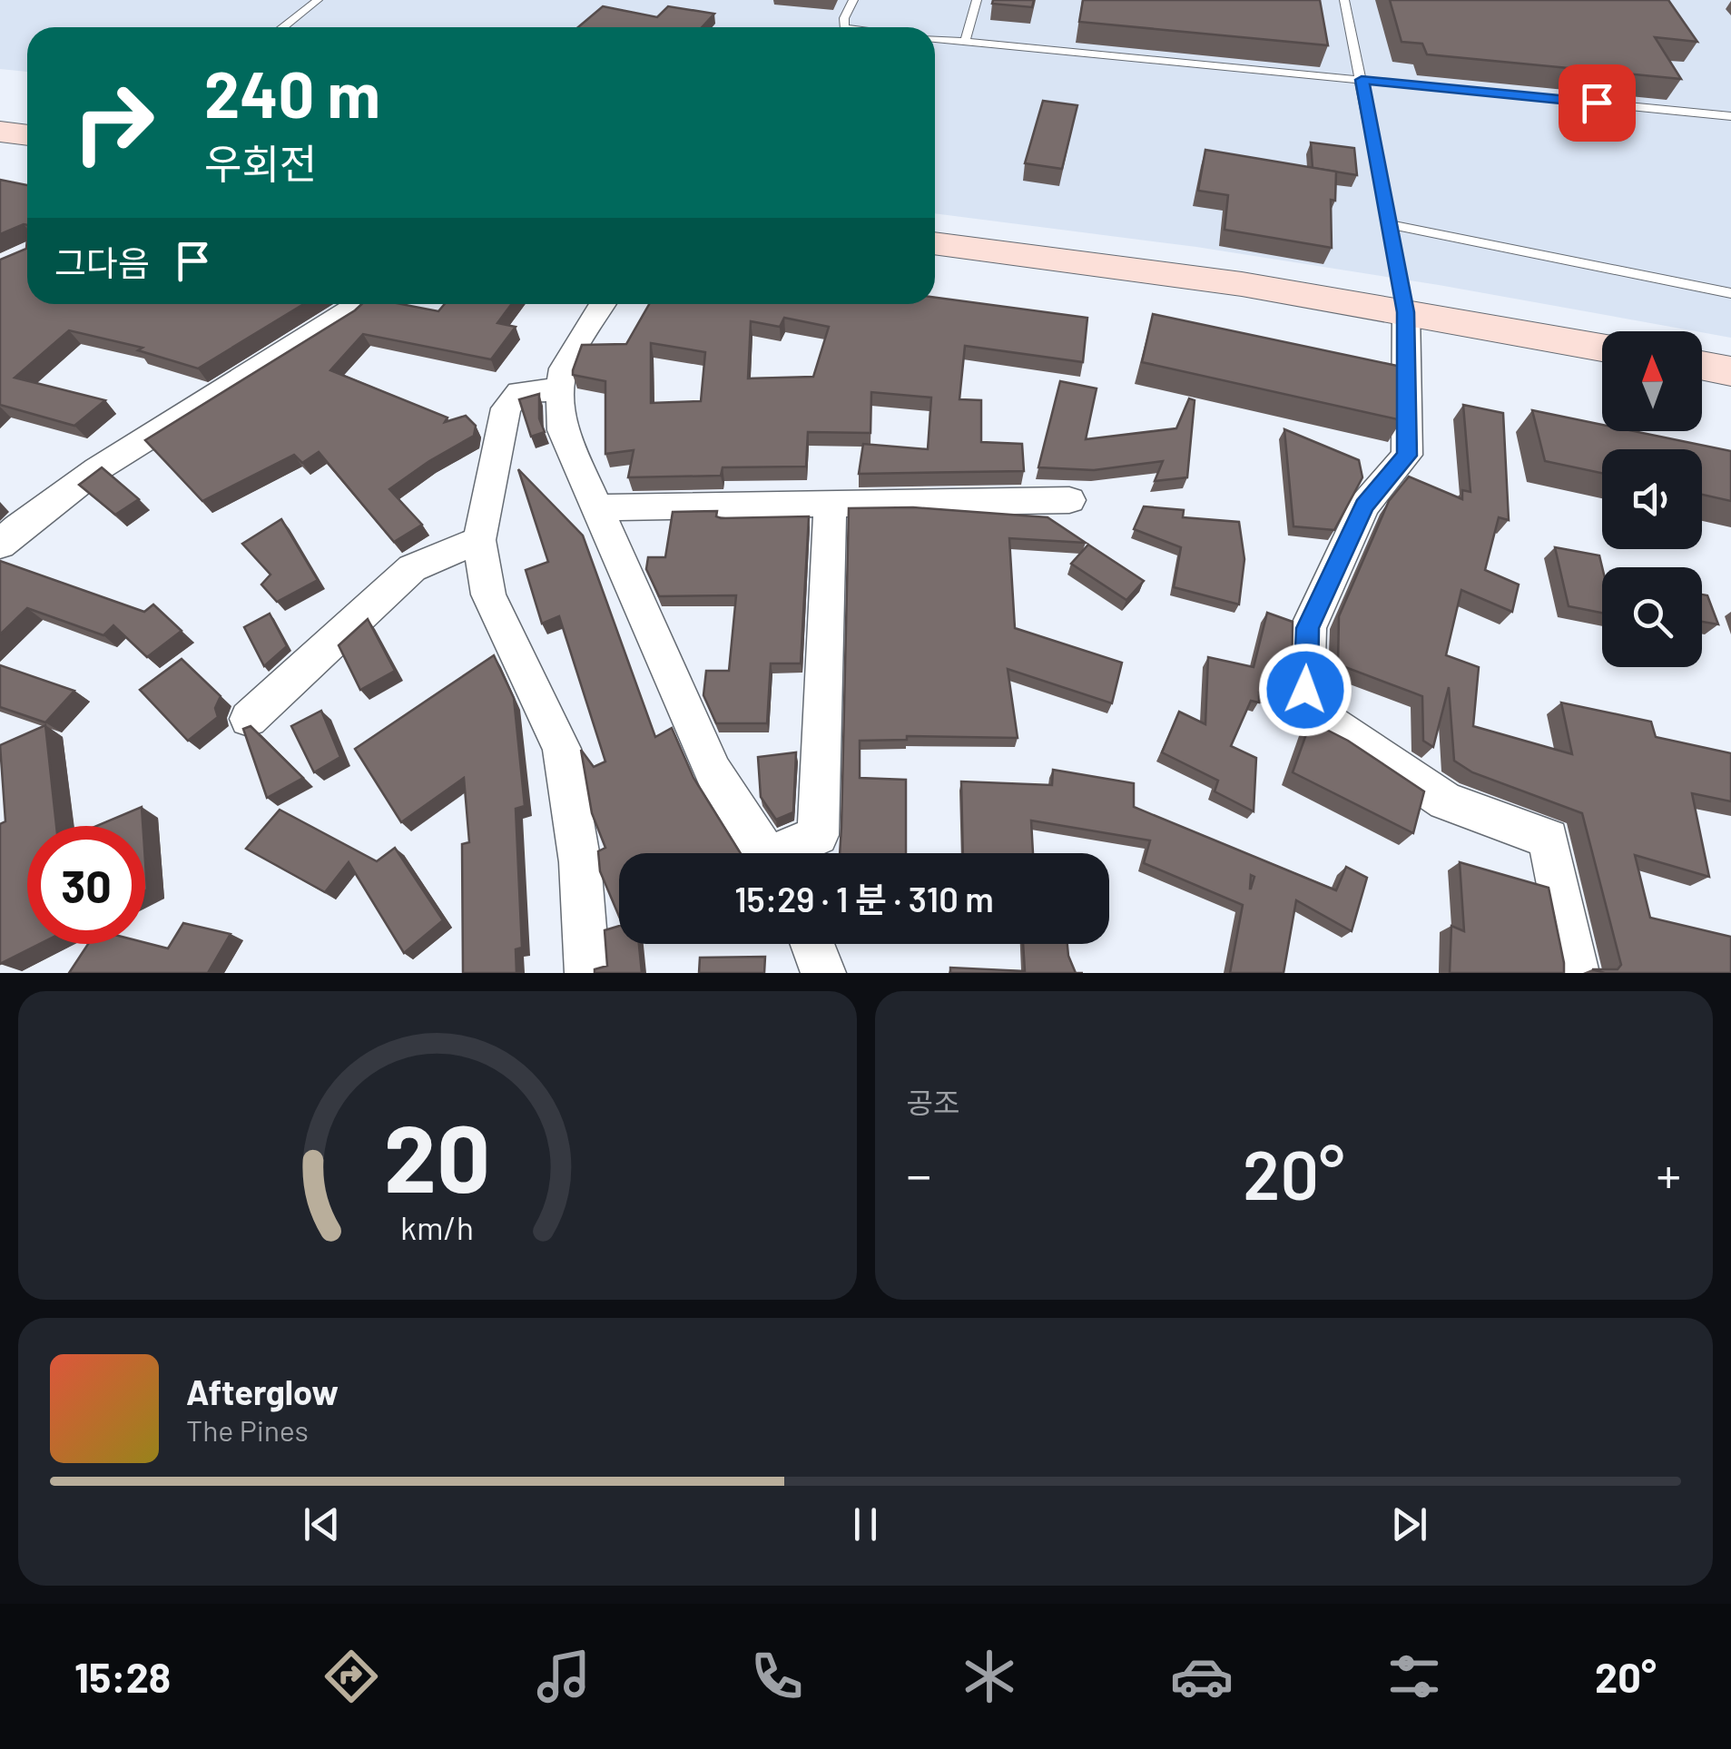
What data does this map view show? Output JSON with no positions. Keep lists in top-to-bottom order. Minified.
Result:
{"north":"top","page":{"turn":["240 m","우회전"],"then":"그다음","limit":"30","trip":"15:29 · 1 분 · 310 m","tile":"공조","heat":["−","20°","+"],"song":["Afterglow","The Pines"],"tabs":["15:28","20°"],"gauge":["20","km/h"]}}
